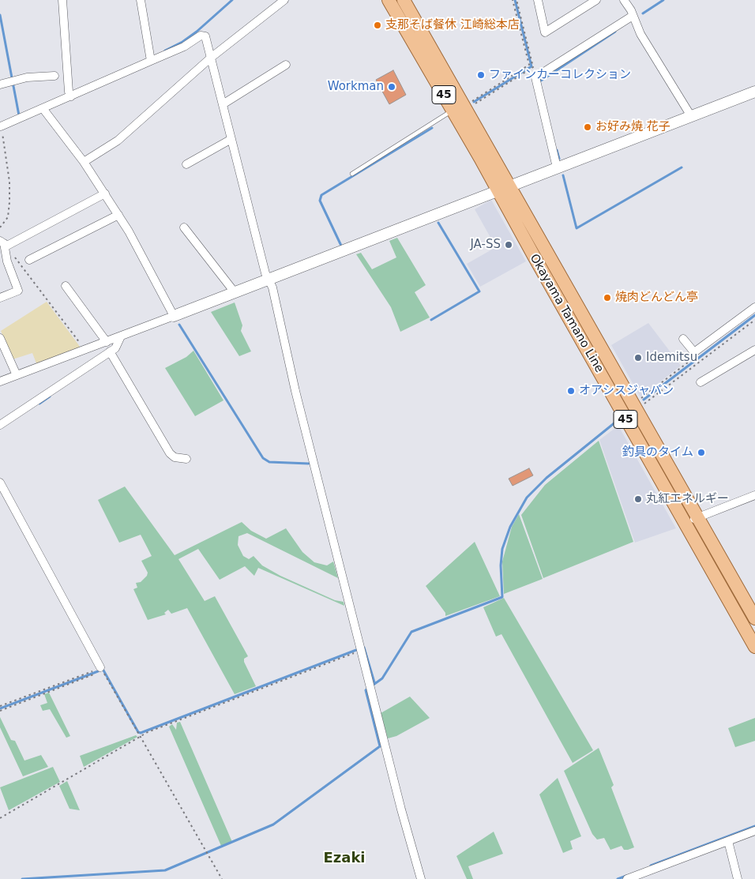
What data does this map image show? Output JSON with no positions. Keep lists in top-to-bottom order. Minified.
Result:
{"streets":{"main road":["45","Okayama Tamano Line"]},"districts":["Ezaki"],"places":["支那そば餐休 江崎総本店","ファインカーコレクション","Workman","お好み焼 花子","JA-SS","焼肉どんどん亭","Idemitsu","オアシスジャパン","釣具のタイム","丸紅エネルギー"]}
